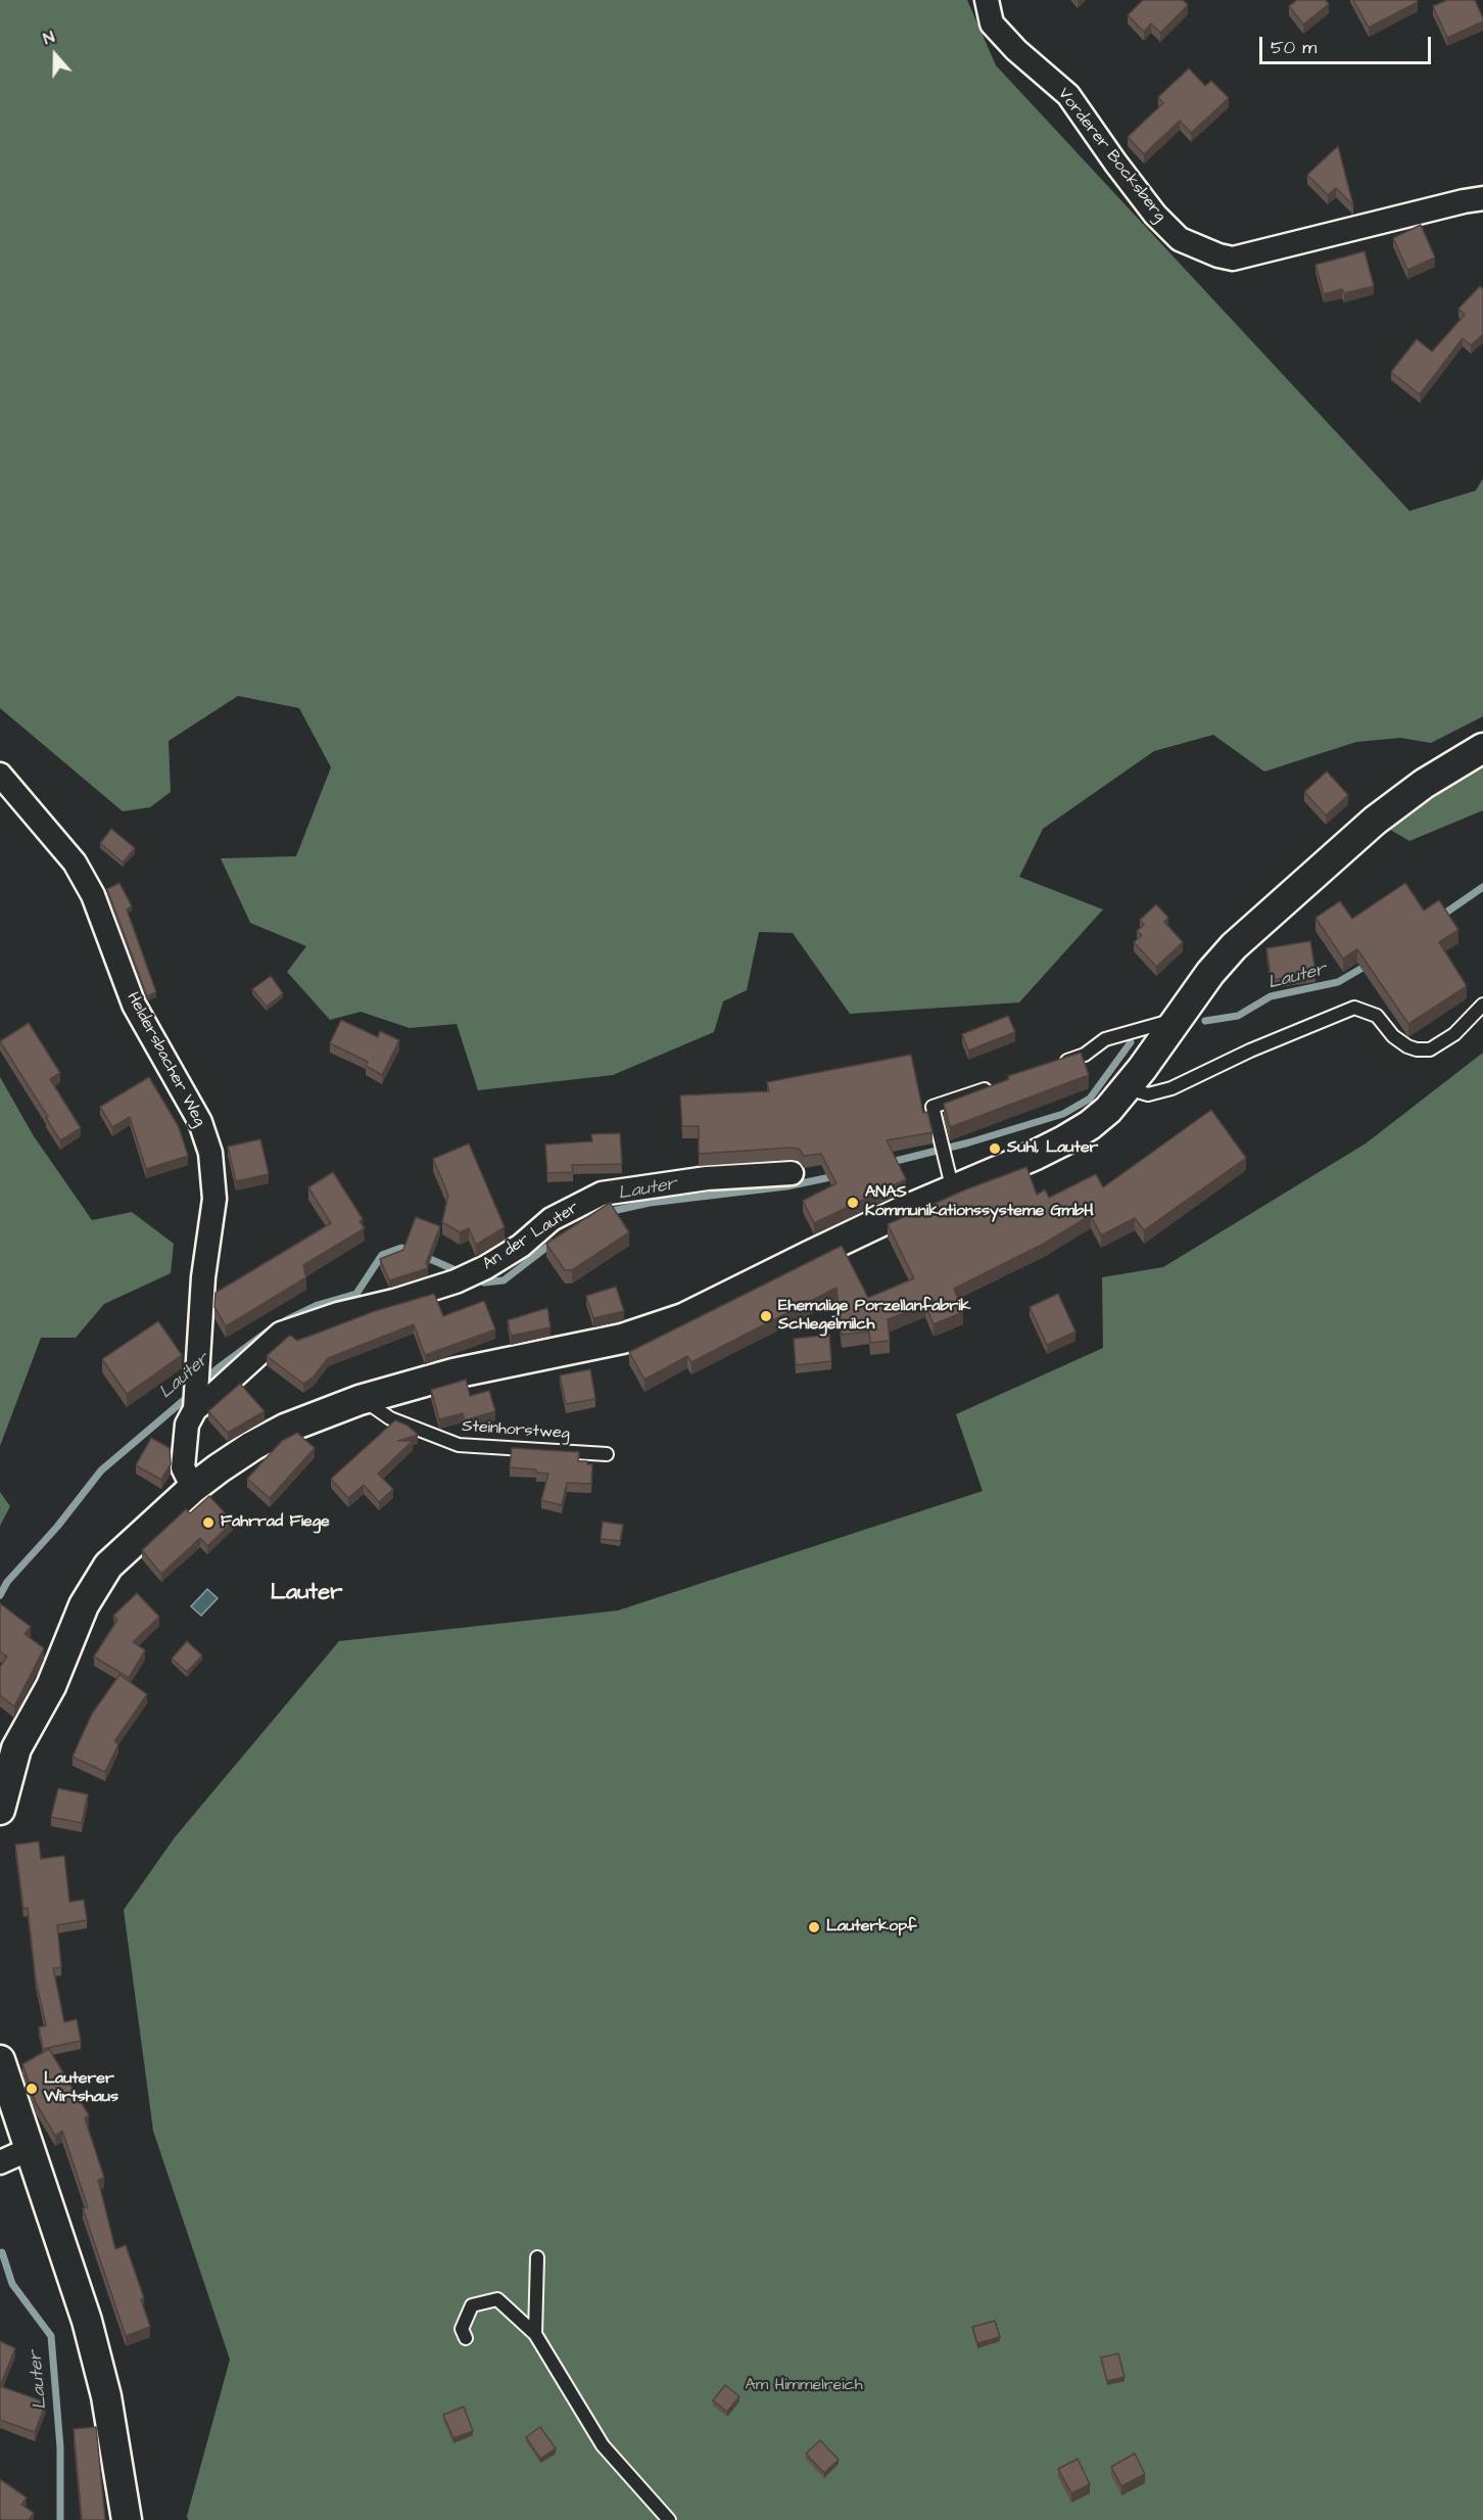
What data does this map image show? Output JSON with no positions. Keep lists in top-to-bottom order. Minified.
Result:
{"streets":{"street":["Vorderer Bocksberg","Heldersbacher Weg","An der Lauter"],"lane":["Steinhorstweg"]},"crossings":[["Heldersbacher Weg","An der Lauter"]],"districts":["Lauter"],"water":["Lauter"],"parks":["Am Himmelreich"],"places":["Suhl, Lauter","ANAS Kommunikationssysteme GmbH","Ehemalige Porzellanfabrik Schlegelmilch","Fahrrad Fiege","Lauterkopf","Lauterer Wirtshaus"],"scale_bar":"50 m","north":"top"}
